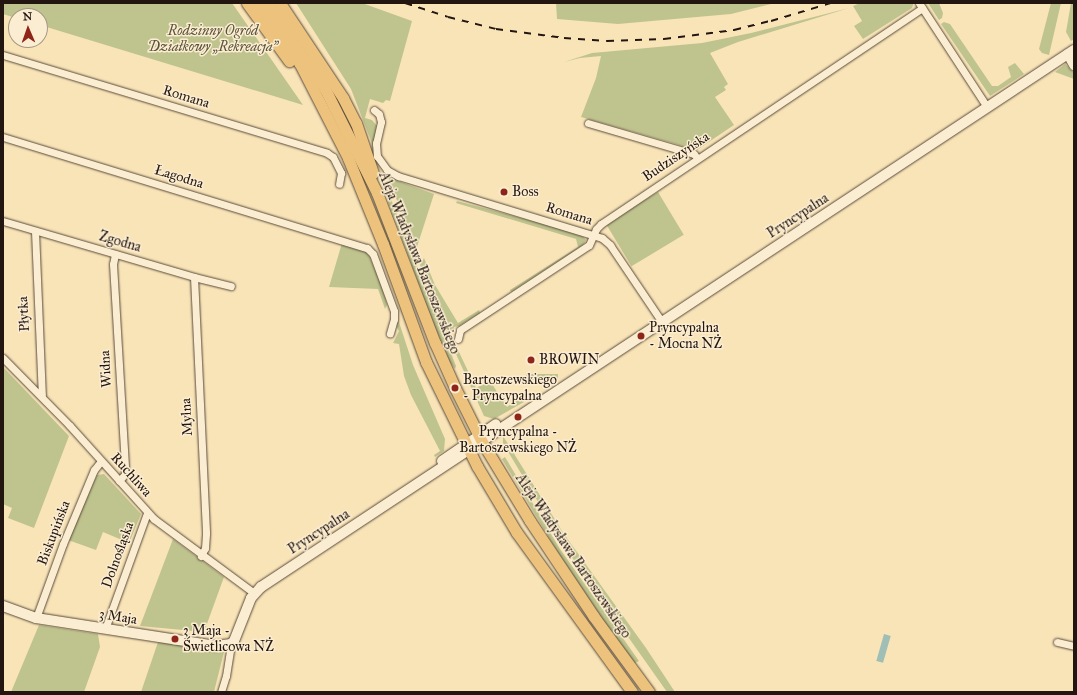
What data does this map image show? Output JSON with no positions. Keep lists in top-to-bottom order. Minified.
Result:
{"streets":{"main road":["Aleja Władysława Bartoszewskiego"],"street":["Romana","Budziszyńska","Łagodna","Pryncypalna","Zgodna","Płytka","Widna","Mylna","Ruchliwa","Biskupińska","Dolnośląska","3 Maja"]},"crossings":[["Romana","Budziszyńska"],["Romana","Pryncypalna"],["Pryncypalna","Aleja Władysława Bartoszewskiego"],["Pryncypalna","Ruchliwa"],["Zgodna","Płytka"],["Zgodna","Widna"],["Zgodna","Mylna"],["Płytka","Ruchliwa"],["Widna","Ruchliwa"],["Mylna","Ruchliwa"],["Ruchliwa","Biskupińska"],["Ruchliwa","Dolnośląska"],["Biskupińska","3 Maja"],["Dolnośląska","3 Maja"]],"parks":["Rodzinny Ogród Działkowy „Rekreacja”"],"places":["Boss","Pryncypalna - Mocna NŻ","BROWIN","Bartoszewskiego - Pryncypalna","Pryncypalna - Bartoszewskiego NŻ","3 Maja - Świetlicowa NŻ"],"north":"top"}
